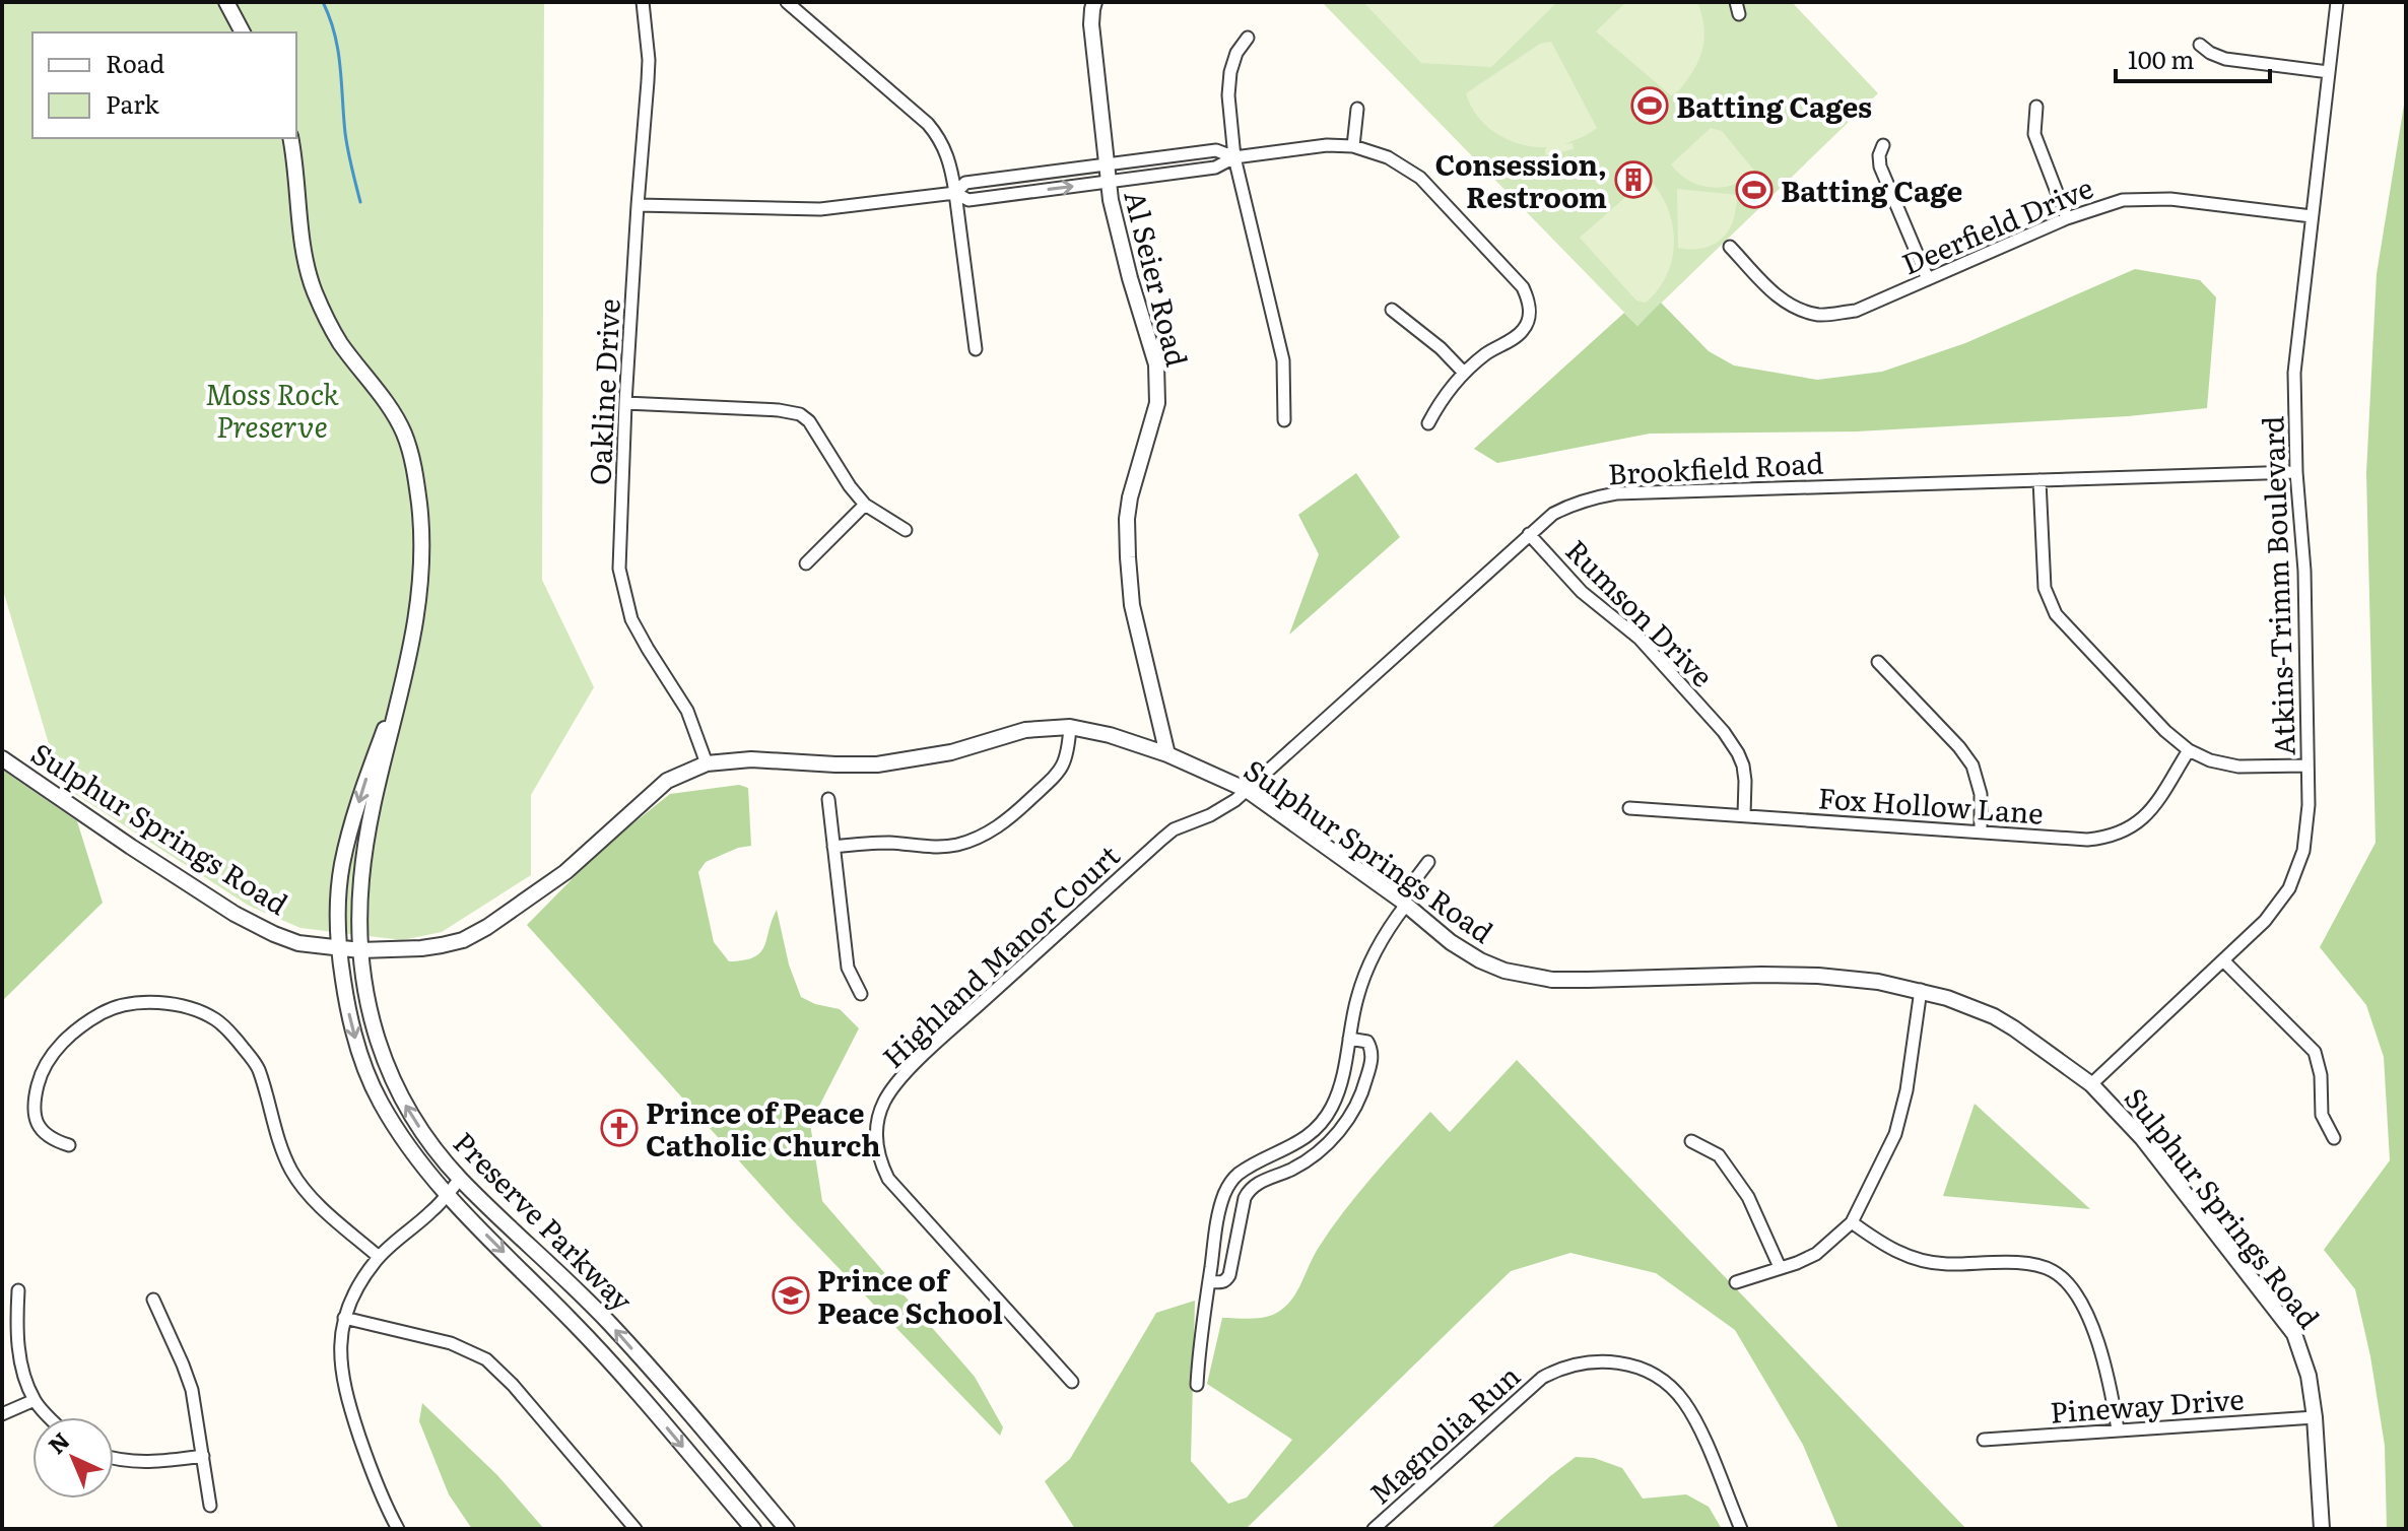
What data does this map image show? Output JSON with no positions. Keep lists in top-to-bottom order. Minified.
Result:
{"streets":{"street":["Deerfield Drive","Al Seier Road","Oakline Drive","Brookfield Road","Atkins-Trimm Boulevard","Rumson Drive","Fox Hollow Lane","Sulphur Springs Road","Highland Manor Court","Preserve Parkway","Pineway Drive","Magnolia Run"]},"crossings":[["Deerfield Drive","Atkins-Trimm Boulevard"],["Al Seier Road","Sulphur Springs Road"],["Oakline Drive","Sulphur Springs Road"],["Brookfield Road","Atkins-Trimm Boulevard"],["Brookfield Road","Rumson Drive"],["Brookfield Road","Sulphur Springs Road"],["Brookfield Road","Highland Manor Court"],["Atkins-Trimm Boulevard","Sulphur Springs Road"],["Rumson Drive","Fox Hollow Lane"],["Sulphur Springs Road","Highland Manor Court"],["Sulphur Springs Road","Preserve Parkway"],["Sulphur Springs Road","Pineway Drive"]],"parks":["Moss Rock Preserve"],"places":{"sports":["Batting Cages","Batting Cage"],"building":["Consession, Restroom"],"church":["Prince of Peace Catholic Church"],"school or university":["Prince of Peace School"]},"legend":["Road","Park"],"scale_bar":"100 m","north":"top left"}
